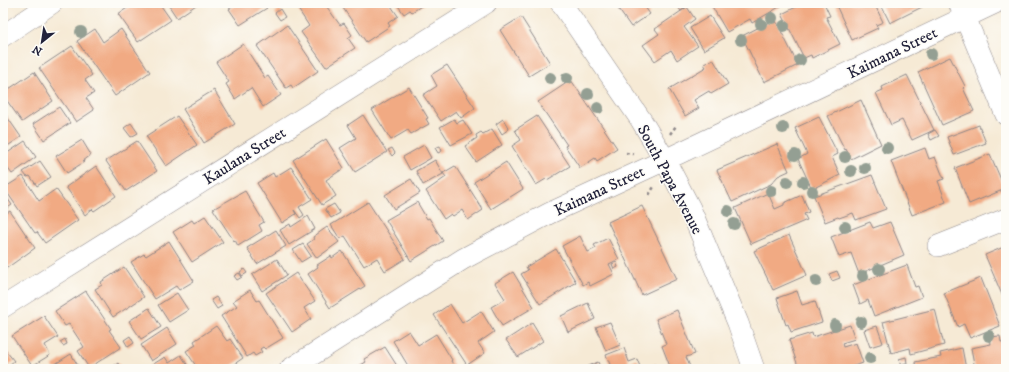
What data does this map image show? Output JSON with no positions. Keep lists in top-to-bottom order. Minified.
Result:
{"streets":{"street":["Kaimana Street","Kaulana Street","South Papa Avenue"]},"crossings":[["Kaimana Street","South Papa Avenue"]],"north":"bottom left"}
